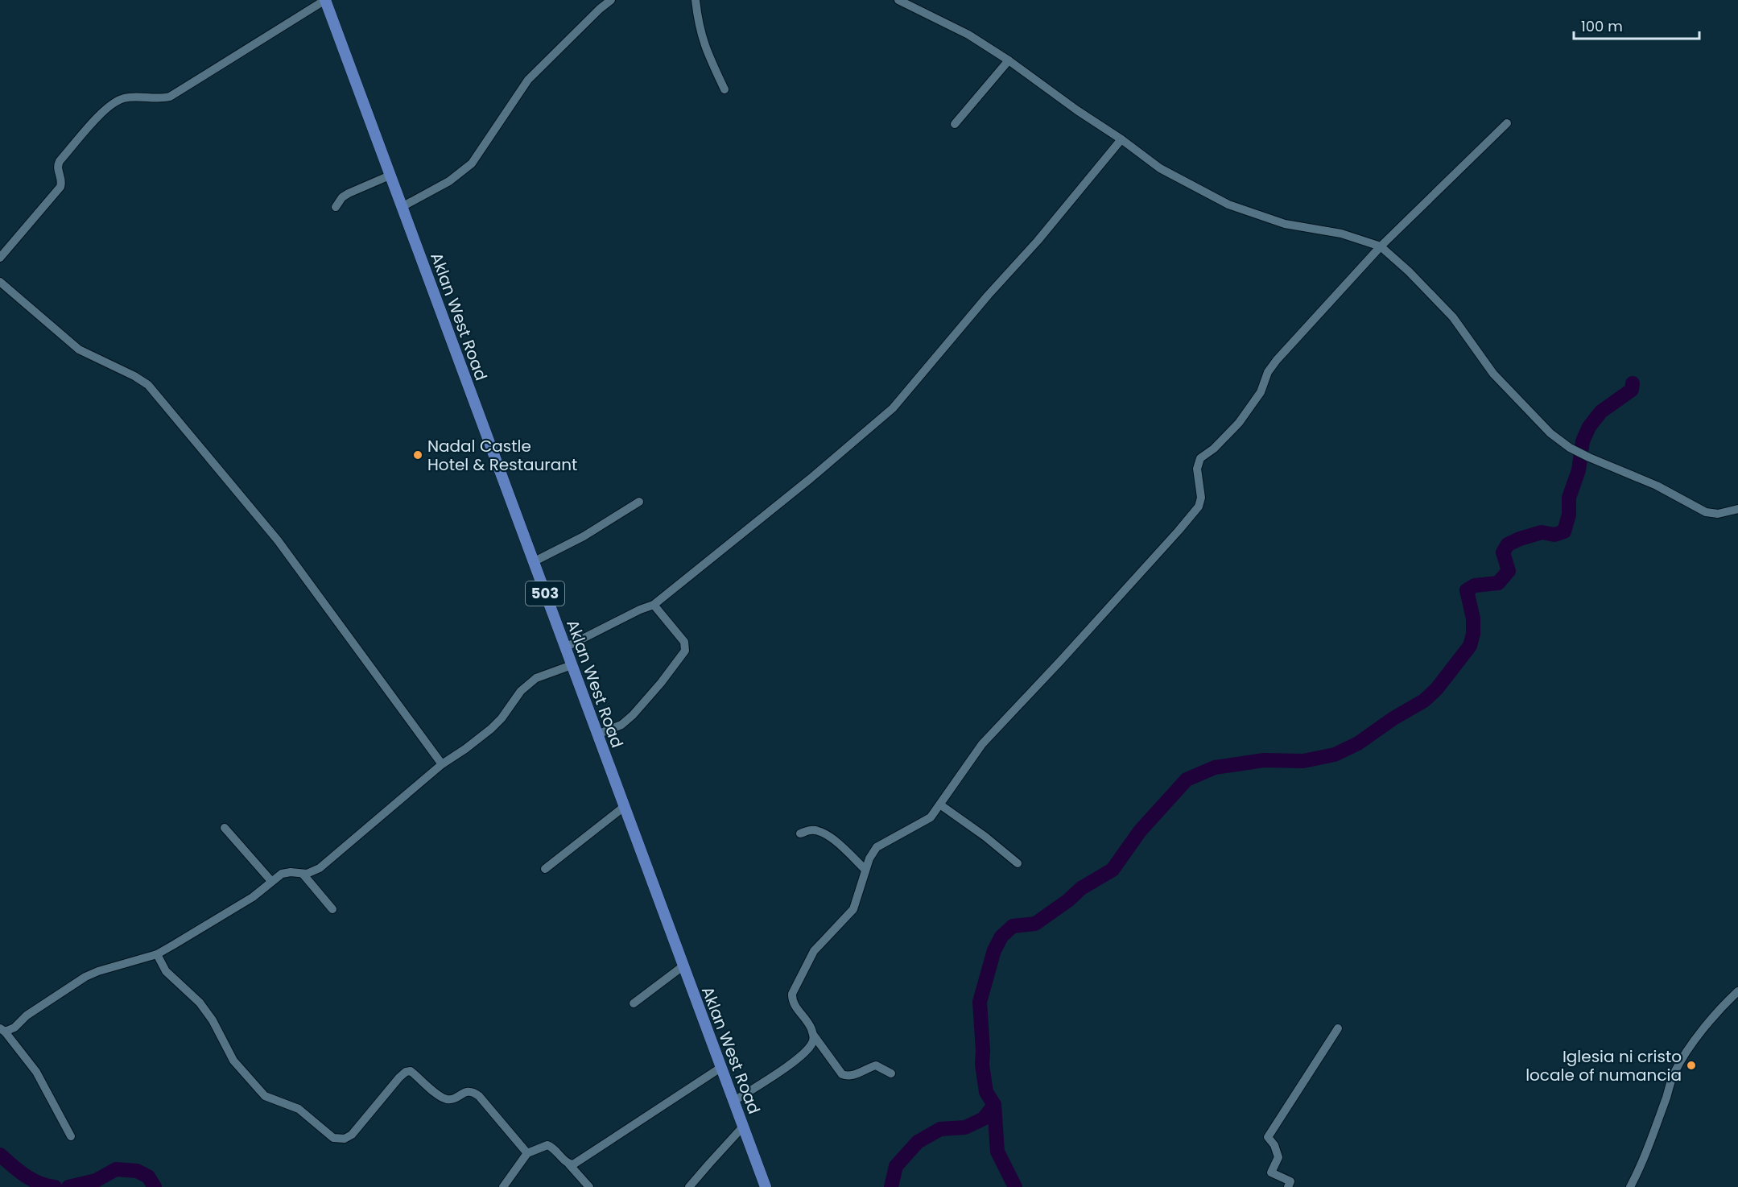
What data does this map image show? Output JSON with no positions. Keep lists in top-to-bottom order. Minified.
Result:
{"streets":{"main road":["Aklan West Road","503"]},"places":["Nadal Castle Hotel & Restaurant","Iglesia ni cristo locale of numancia"],"scale_bar":"100 m"}
